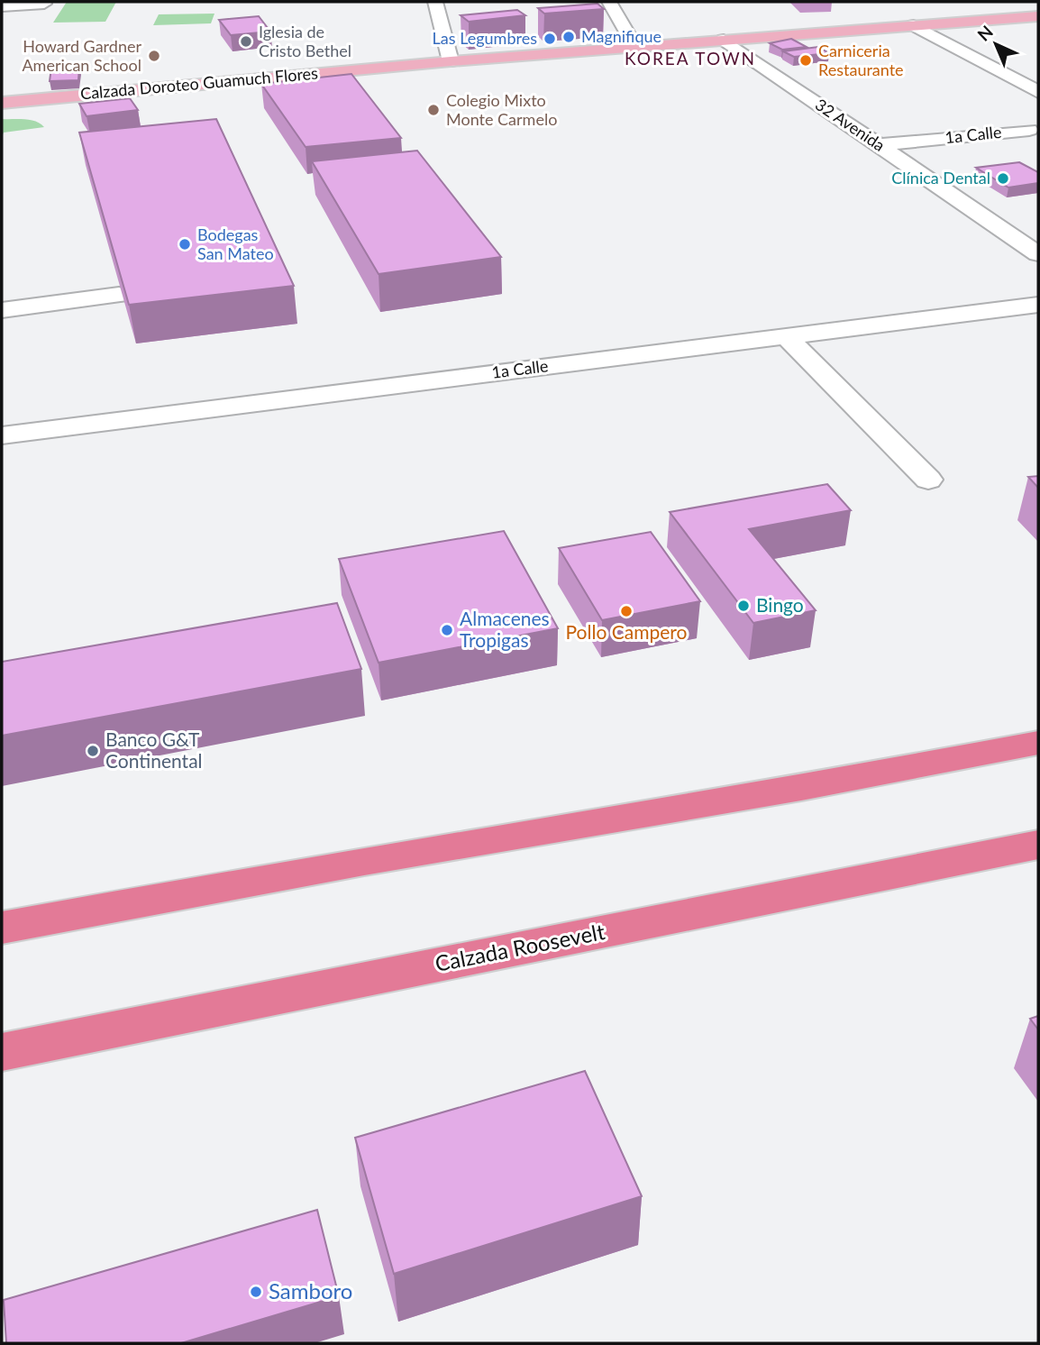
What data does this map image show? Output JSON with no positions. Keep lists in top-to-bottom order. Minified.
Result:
{"streets":{"highway":["Calzada Roosevelt"],"main road":["Calzada Doroteo Guamuch Flores"],"street":["32 Avenida","1a Calle"]},"crossings":[["Calzada Doroteo Guamuch Flores","32 Avenida"],["32 Avenida","1a Calle"]],"districts":["KOREA TOWN"],"places":["Magnifique","Las Legumbres","Iglesia de Cristo Bethel","Howard Gardner American School","Carniceria Restaurante","Colegio Mixto Monte Carmelo","Clínica Dental","Bodegas San Mateo","Bingo","Pollo Campero","Almacenes Tropigas","Banco G&T Continental","Samboro"],"north":"top left"}
